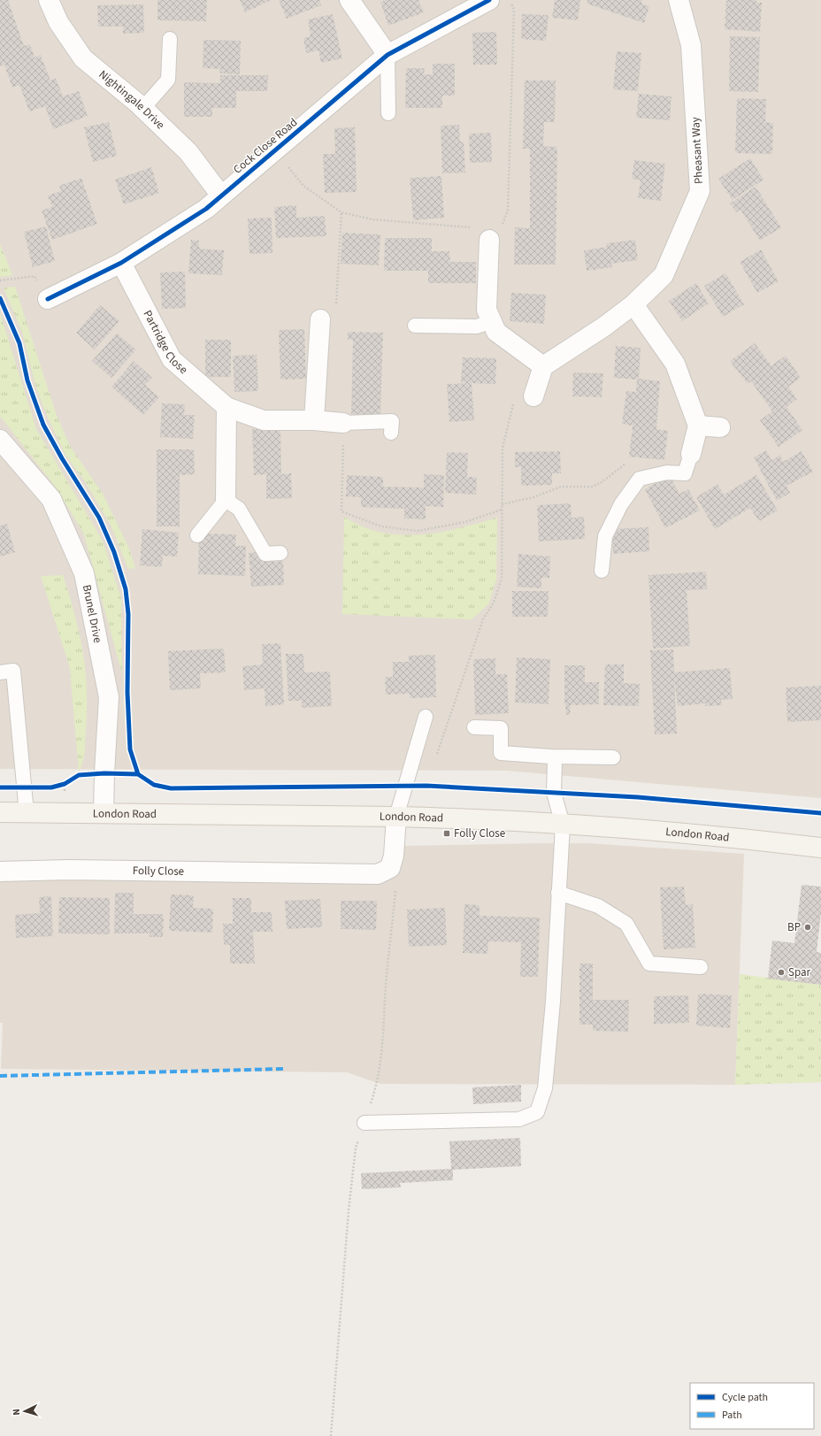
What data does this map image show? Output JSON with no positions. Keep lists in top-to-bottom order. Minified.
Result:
{"streets":{"main road":["London Road"],"street":["Nightingale Drive","Cock Close Road","Pheasant Way","Partridge Close","Brunel Drive","Folly Close"]},"crossings":[["Nightingale Drive","Cock Close Road"],["Cock Close Road","Partridge Close"],["Brunel Drive","London Road"]],"places":{"transit":["Folly Close"],"other":["BP","Spar"]},"legend":["Cycle path","Path"],"north":"left"}
